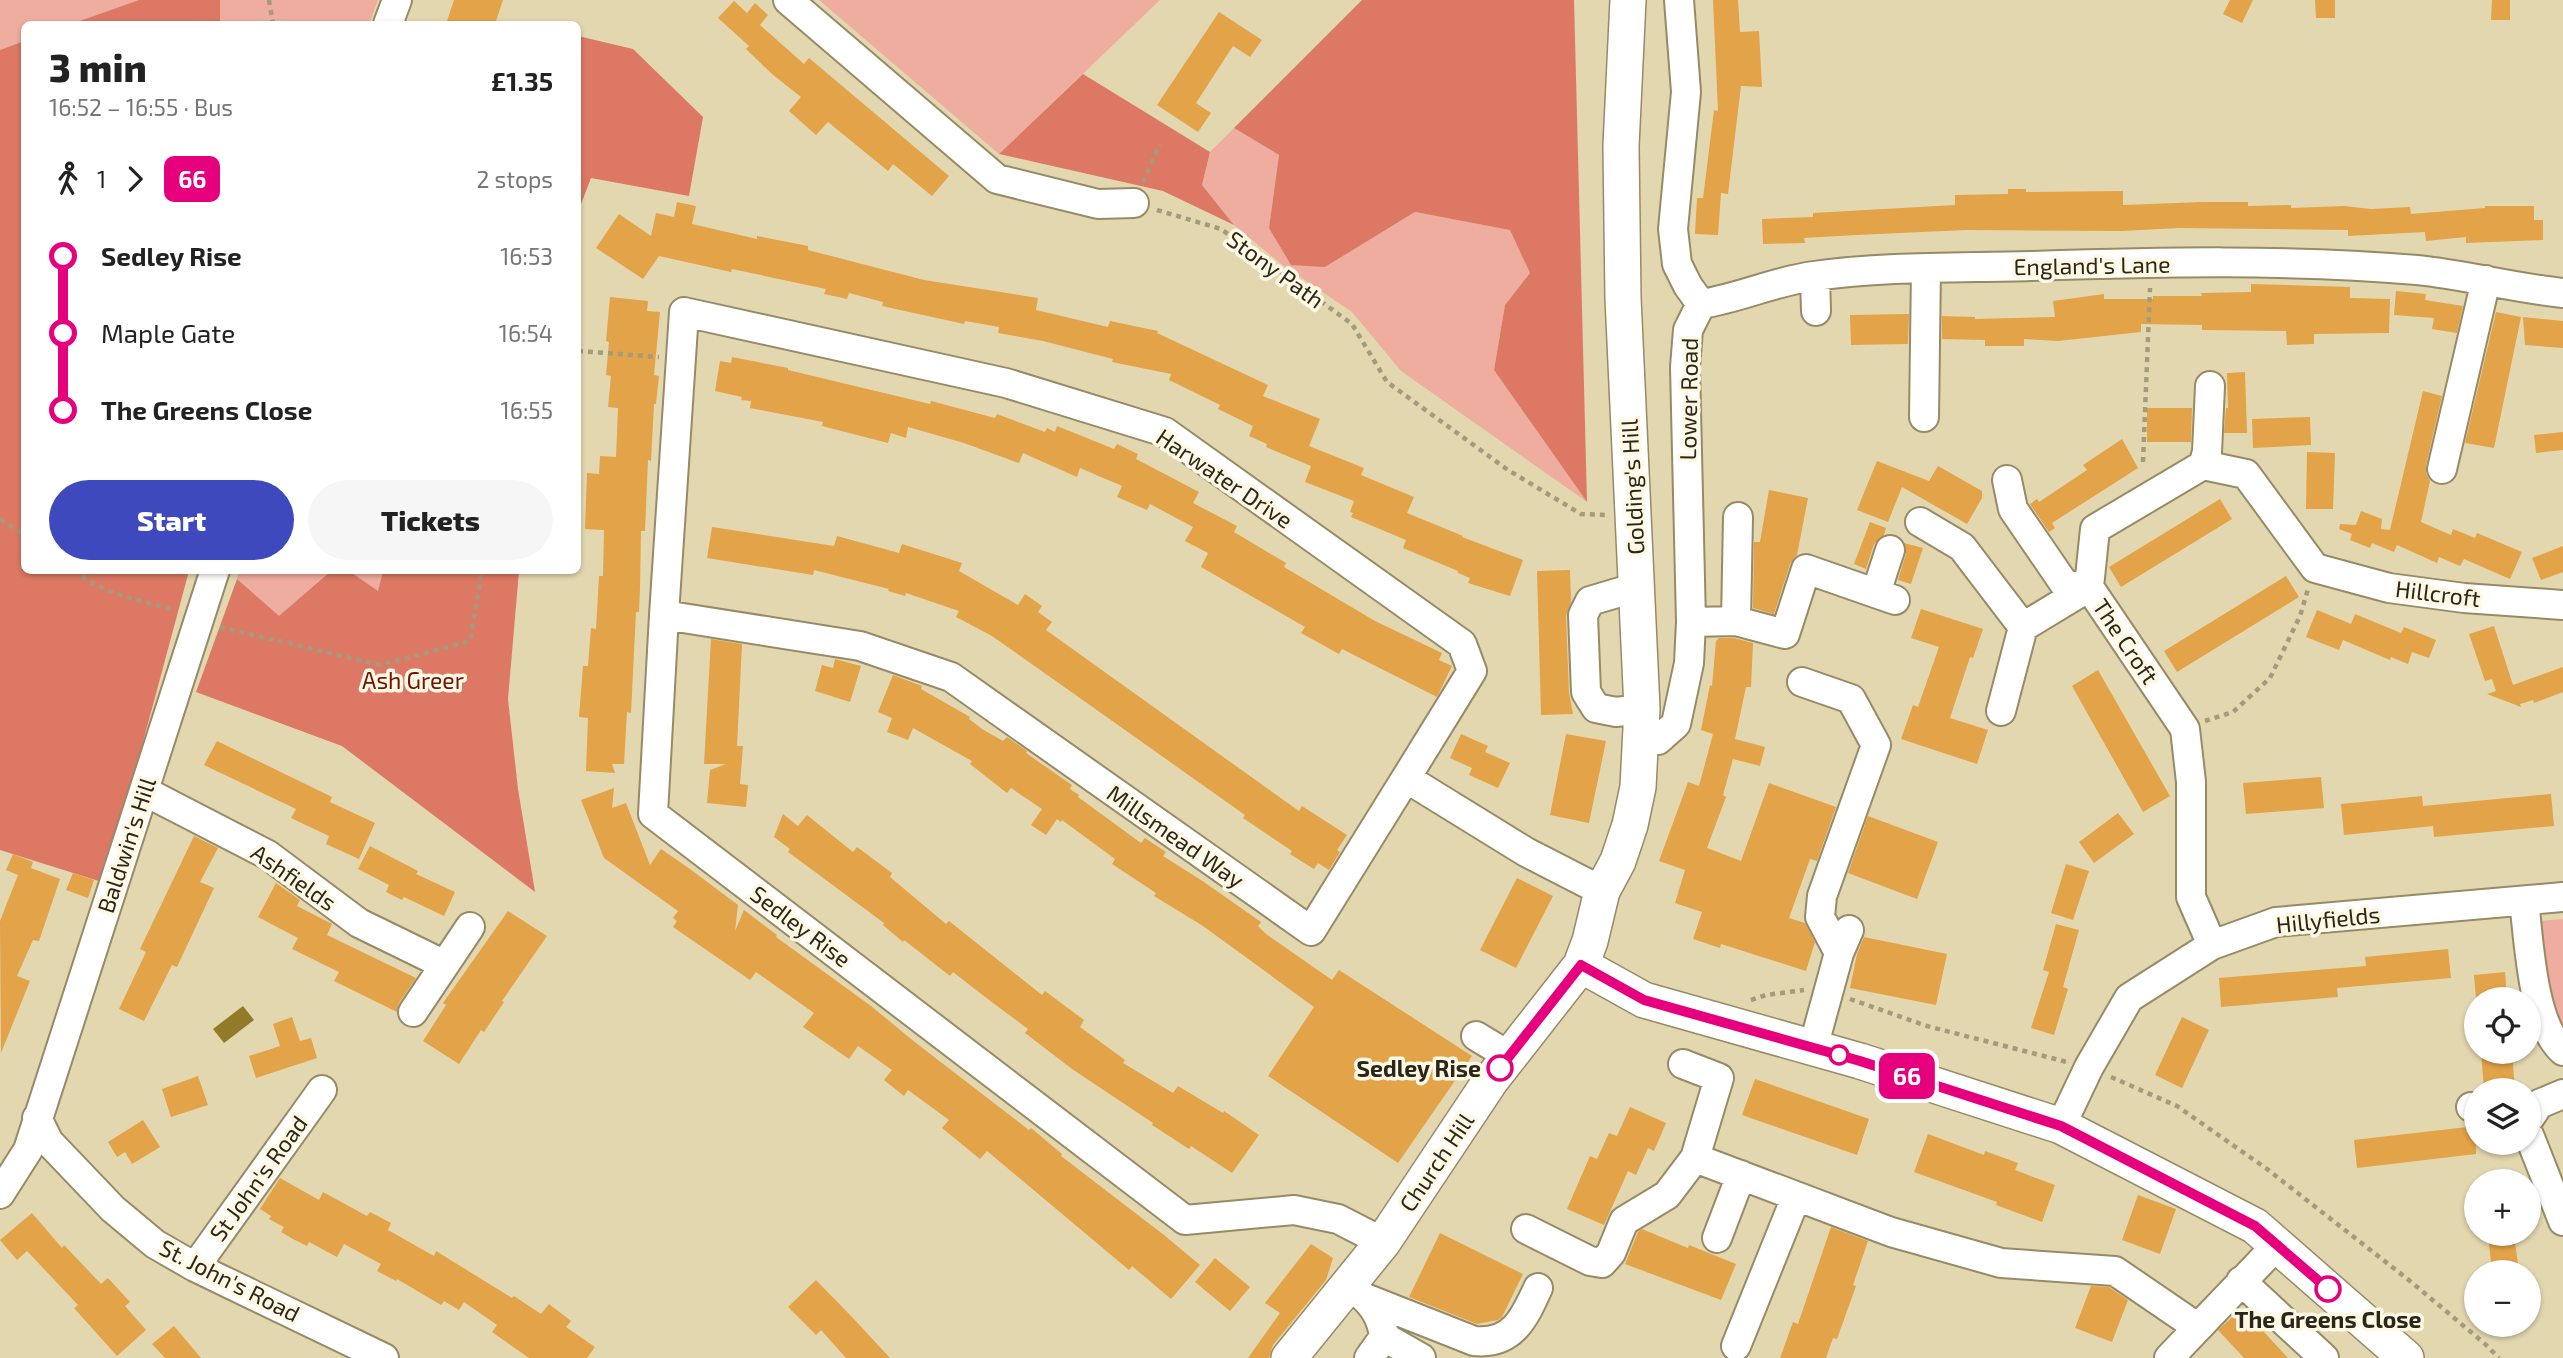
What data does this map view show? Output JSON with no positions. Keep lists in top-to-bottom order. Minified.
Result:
{"streets":{"main road":["Golding's Hill","Church Hill"],"street":["England's Lane","Lower Road","Harwater Drive","Hillcroft","The Croft","Millsmead Way","Baldwin's Hill","Ashfields","Hillyfields","Sedley Rise","St John's Road","St. John's Road"],"path":["Stony Path"]},"crossings":[["England's Lane","Lower Road"],["Stony Path","Golding's Hill"],["Lower Road","Golding's Hill"],["Harwater Drive","Millsmead Way"],["Harwater Drive","Sedley Rise"],["Golding's Hill","Church Hill"],["Hillcroft","The Croft"],["The Croft","Hillyfields"],["Millsmead Way","Sedley Rise"],["Baldwin's Hill","Ashfields"],["Baldwin's Hill","St. John's Road"],["Sedley Rise","Church Hill"],["St John's Road","St. John's Road"]],"parks":["Ash Greer"],"places":["Sedley Rise","The Greens Close"],"lines":["bus line 66"],"page":{"on_map":"66","heading":["3 min","16:52 – 16:55 · Bus","£1.35"],"legs":["1","66","2 stops"],"list":[{"name":"Sedley Rise","value":"16:53"},{"name":"Maple Gate","value":"16:54"},{"name":"The Greens Close","value":"16:55"}],"buttons":["Start","Tickets"],"map_buttons":["+","−"]}}
